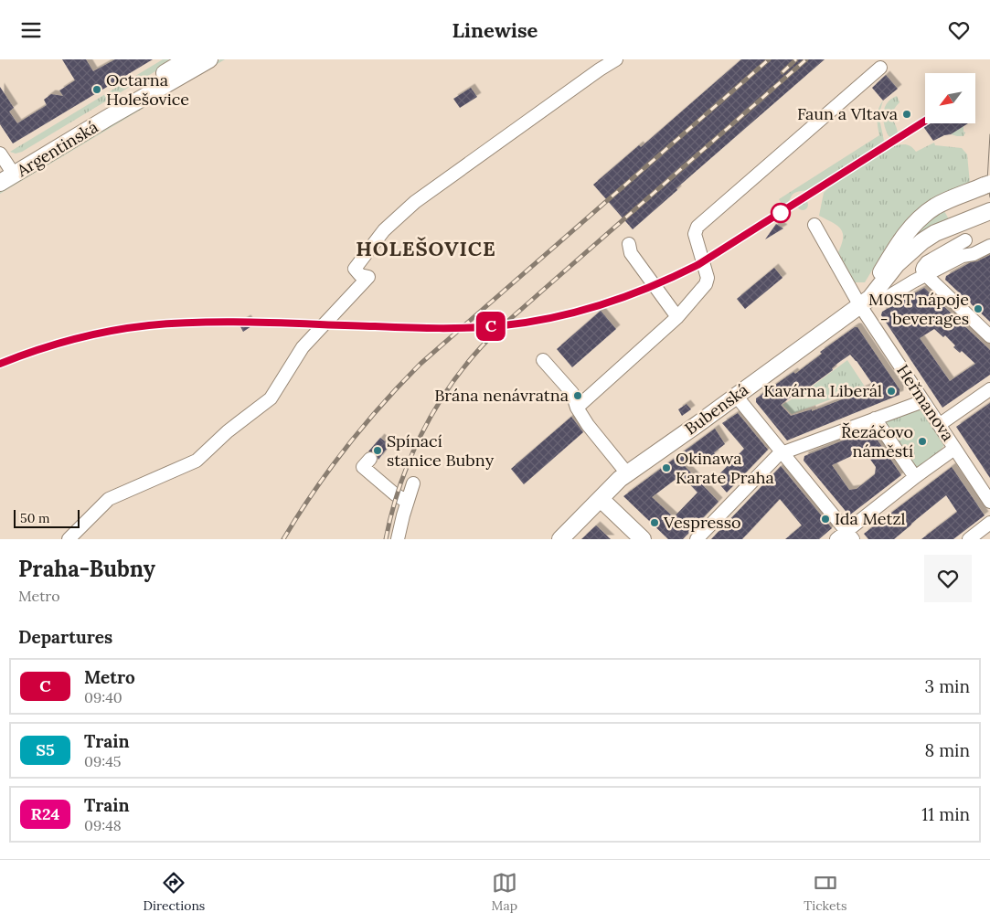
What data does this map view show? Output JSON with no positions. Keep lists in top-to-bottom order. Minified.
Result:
{"streets":{"main road":["Argentinská","Bubenská"],"street":["Heřmanova"]},"crossings":[["Heřmanova","Bubenská"]],"districts":["HOLEŠOVICE"],"places":["Octarna Holešovice","Faun a Vltava","M0ST nápoje - beverages","Kavárna Liberál","Brána nenávratna","Řezáčovo náměstí","Spínací stanice Bubny","Okinawa Karate Praha","Ida Metzl","Vespresso"],"lines":["metro line C"],"scale_bar":"50 m","north":"bottom left","page":{"header":"Linewise","on_map":"C","scale":"50 m","heading":[["Praha-Bubny","Metro"],"Departures"],"list":[{"mark":"C","name":"Metro","note":"09:40","value":"3 min"},{"mark":"S5","name":"Train","note":"09:45","value":"8 min"},{"mark":"R24","name":"Train","note":"09:48","value":"11 min"}],"tabs":["Directions","Map","Tickets"]}}
